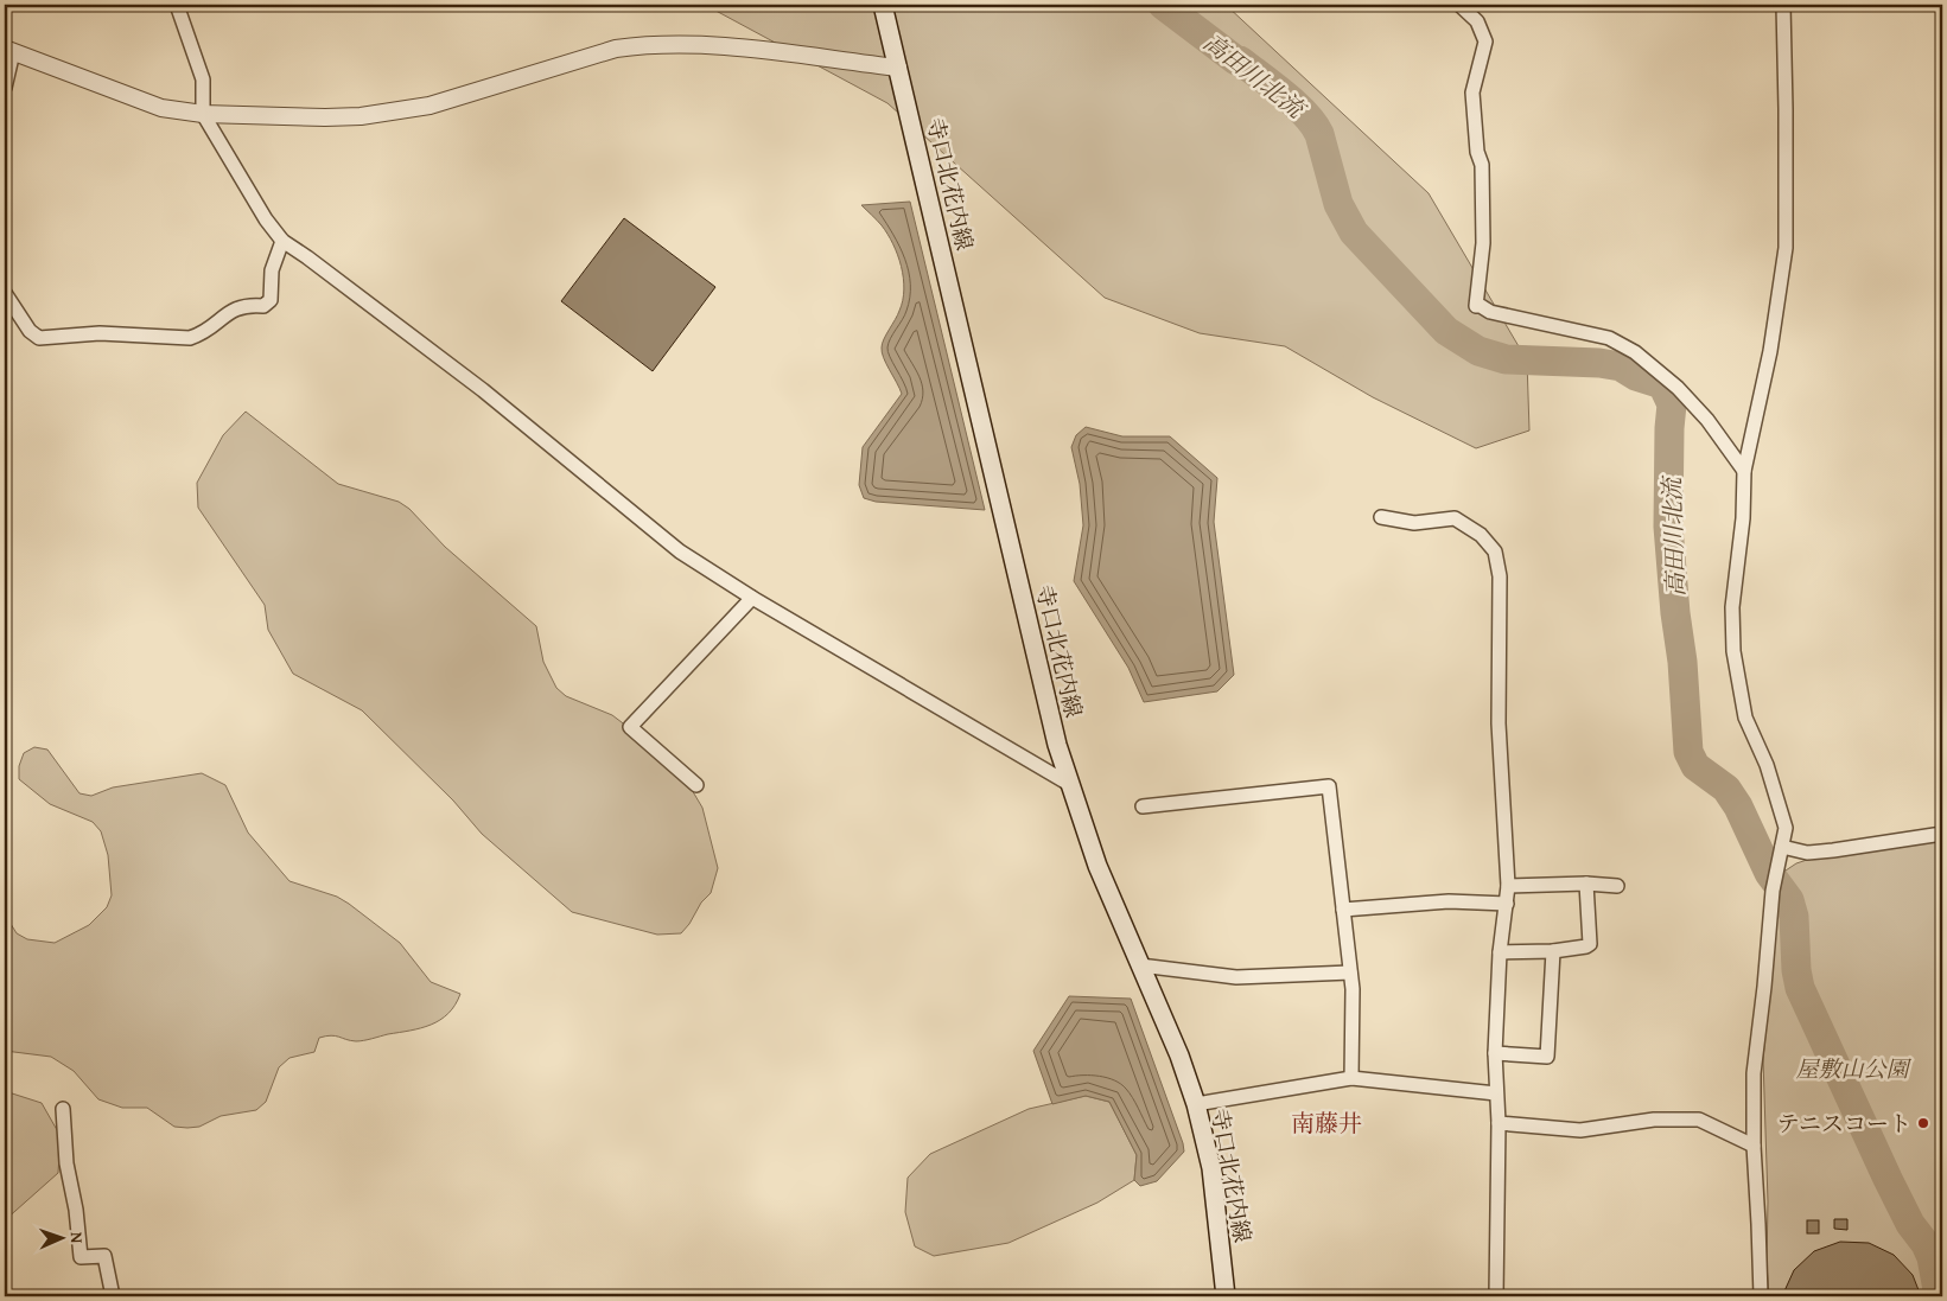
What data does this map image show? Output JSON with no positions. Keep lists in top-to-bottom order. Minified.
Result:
{"streets":{"main road":["寺口北花内線"]},"districts":["南藤井"],"water":["高田川北流"],"parks":["屋敷山公園"],"places":["テニスコート"],"north":"right"}
